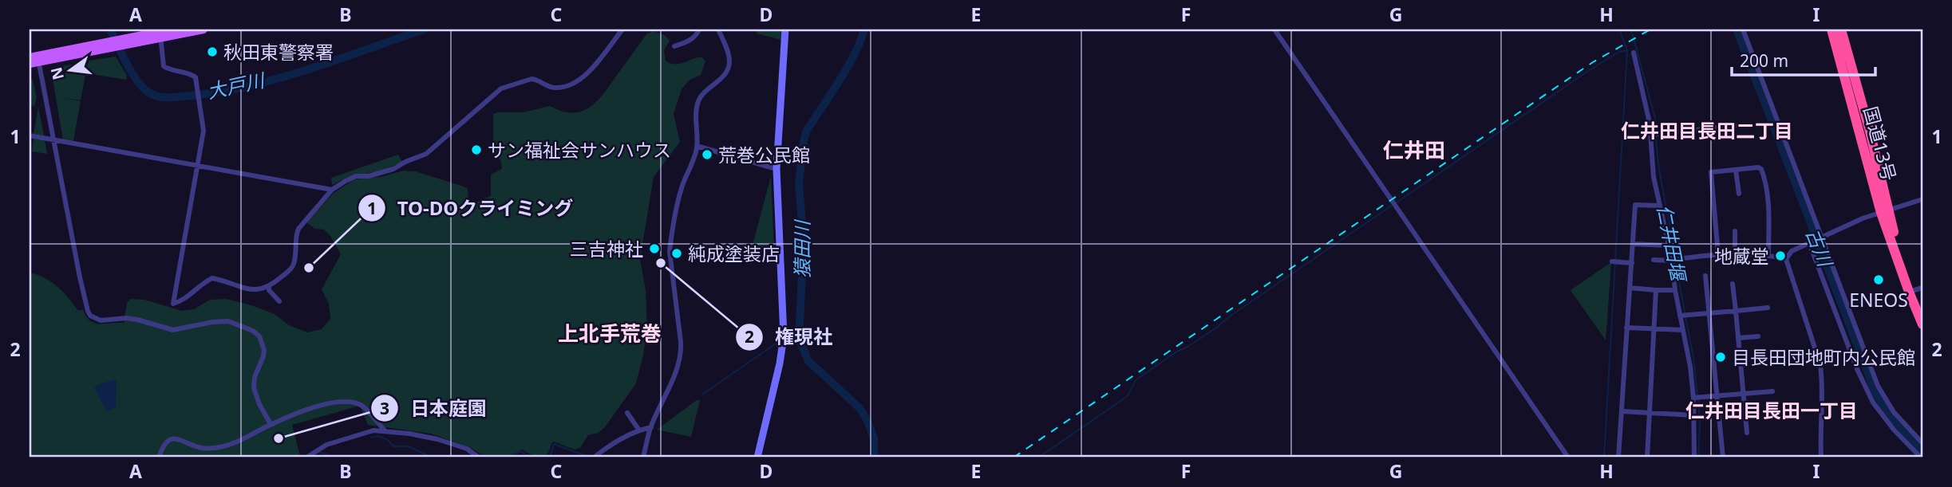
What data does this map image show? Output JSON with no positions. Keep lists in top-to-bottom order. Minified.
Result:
{"streets":{"highway":["国道13号"]},"districts":["仁井田目長田二丁目","仁井田","上北手荒巻","仁井田目長田一丁目"],"water":["大戸川","仁井田堰","古川","猿田川"],"places":["秋田東警察署","サン福祉会サンハウス","荒巻公民館","三吉神社","純成塗装店","地蔵堂","権現社","TO-DOクライミング","ENEOS","目長田団地町内公民館","日本庭園"],"scale_bar":"200 m","north":"left","grid":{"columns":["A","B","C","D","E","F","G","H","I"],"rows":["1","2"]}}
